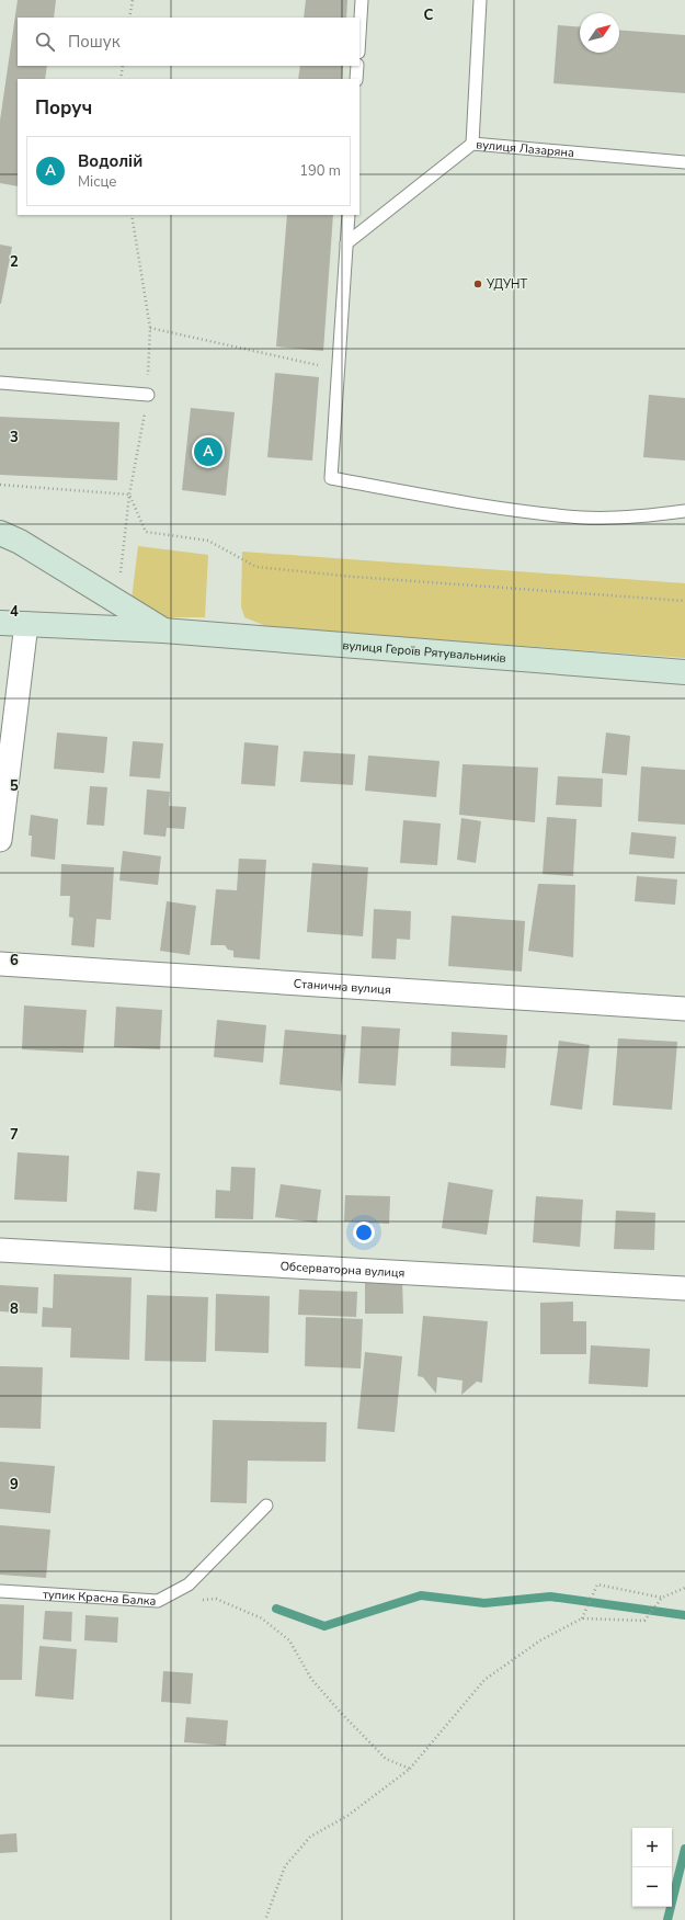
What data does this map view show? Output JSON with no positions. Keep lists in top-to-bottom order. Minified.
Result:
{"streets":{"main road":["вулиця Героїв Рятувальників"],"street":["Станична вулиця","Обсерваторна вулиця"],"lane":["вулиця Лазаряна","тупик Красна Балка"]},"places":["УДУНТ"],"north":"top right","page":{"search":"Пошук","heading":"Поруч","list":[{"mark":"A","name":"Водолій","note":"Місце","value":"190 m"}],"pins":"A","map_buttons":["+","−"]},"grid":{"columns":["C"],"rows":["2","3","4","5","6","7","8","9"]}}
